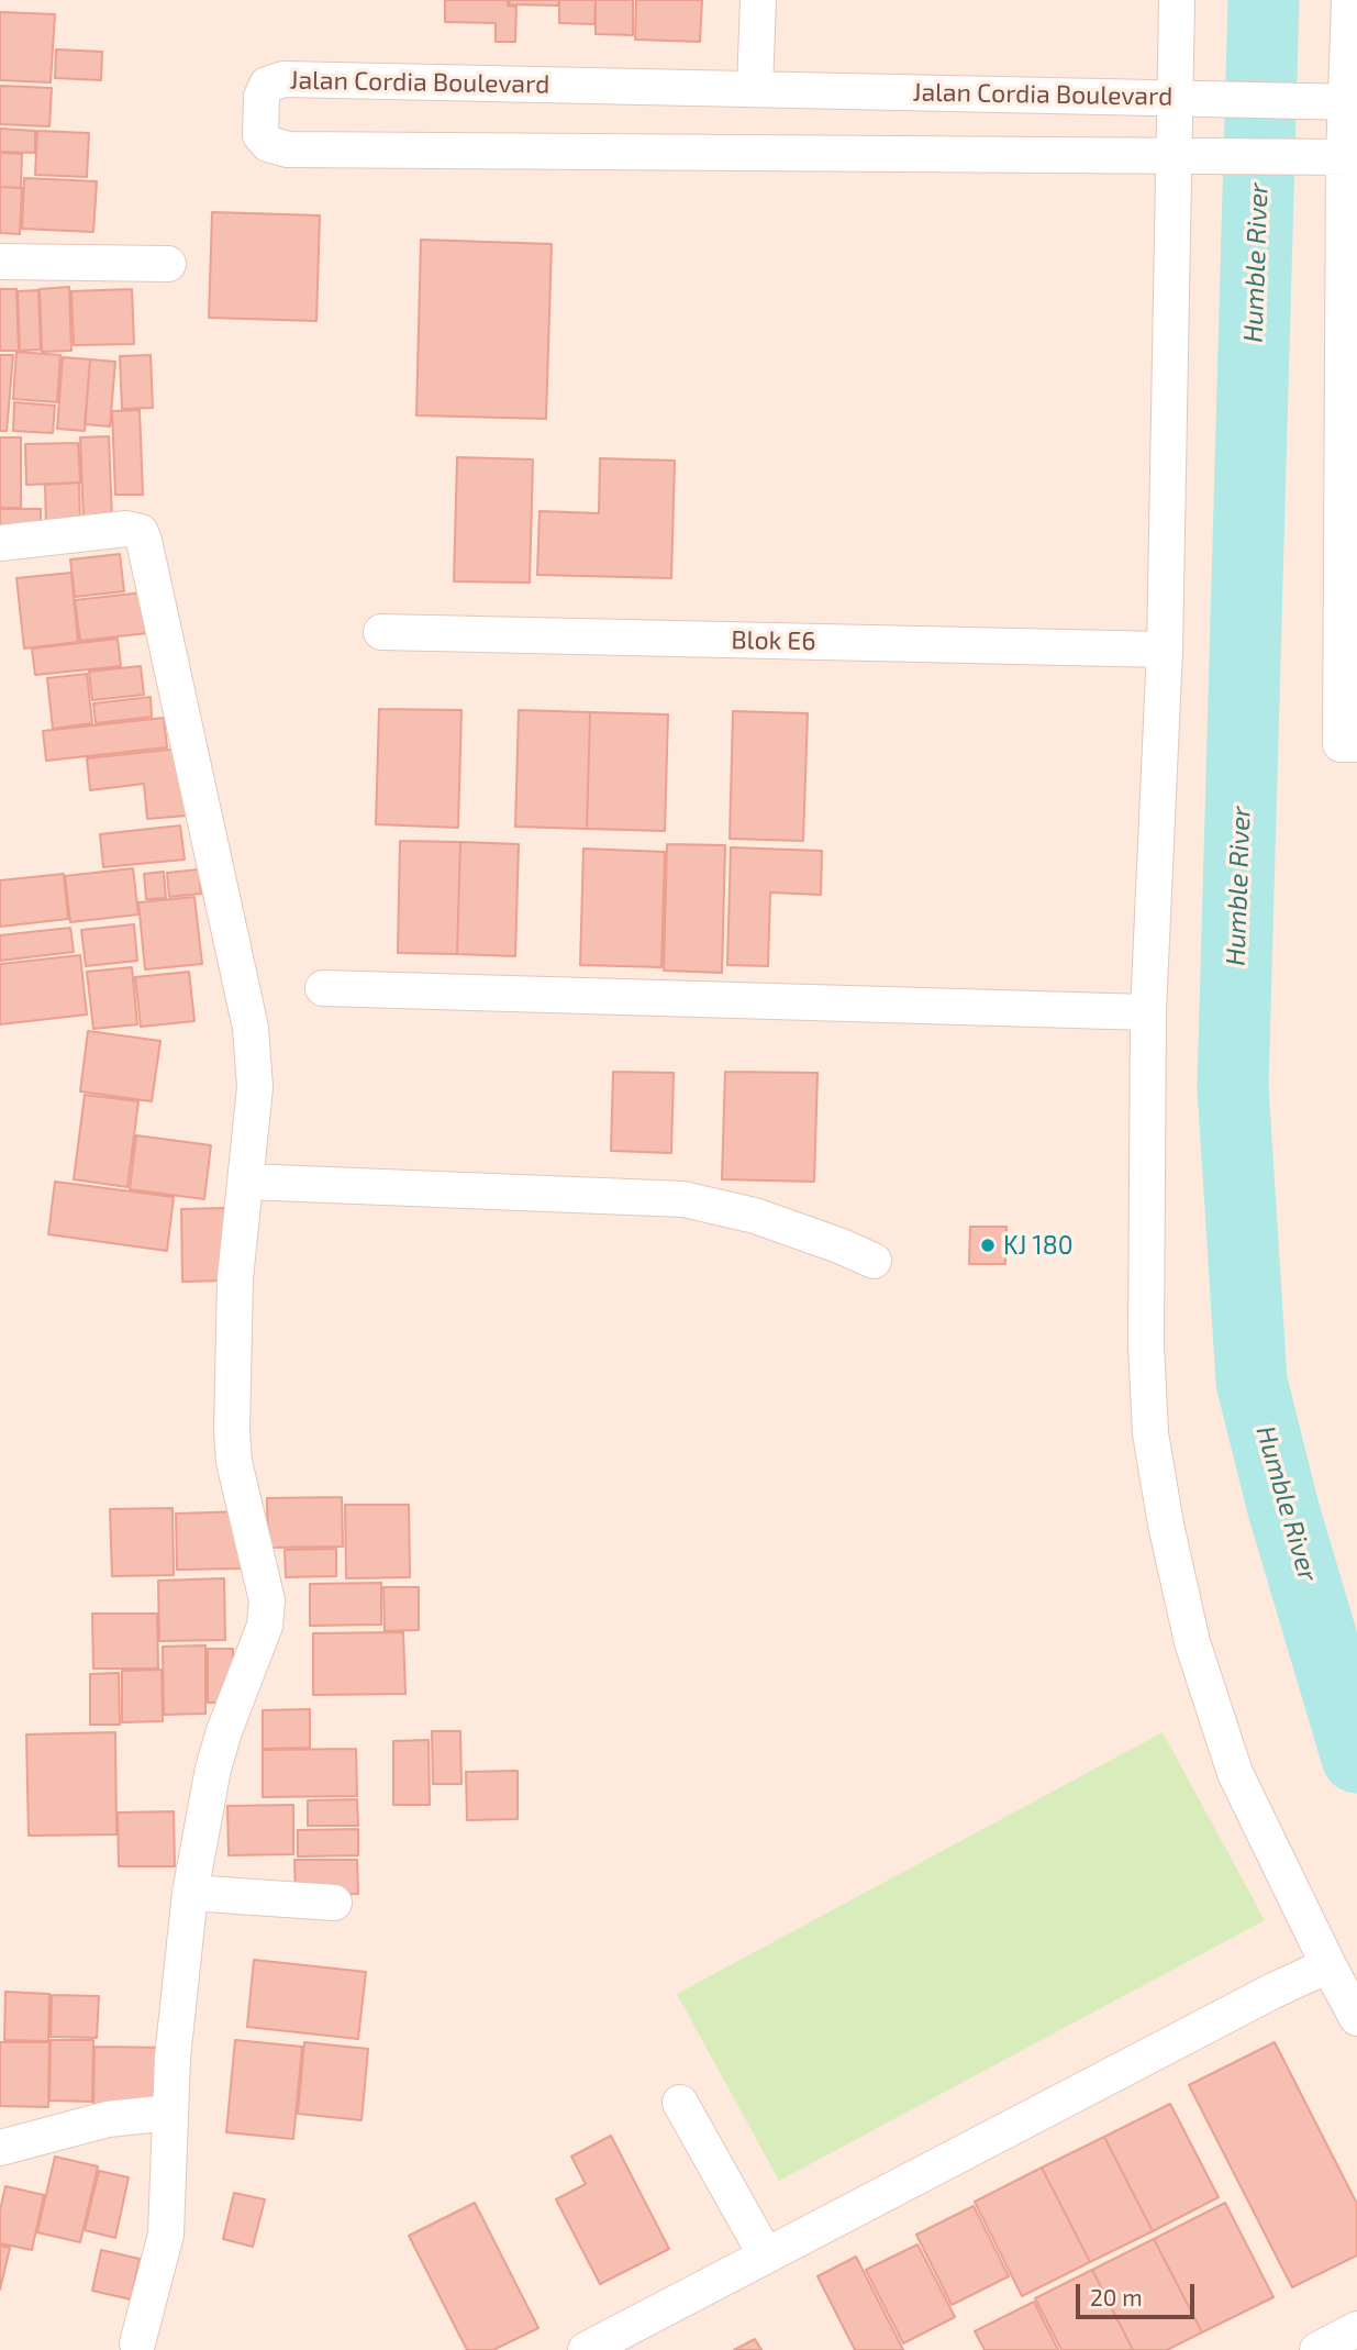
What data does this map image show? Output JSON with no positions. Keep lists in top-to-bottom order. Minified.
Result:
{"streets":{"street":["Jalan Cordia Boulevard","Blok E6"]},"water":["Humble River"],"places":["KJ 180"],"scale_bar":"20 m"}
